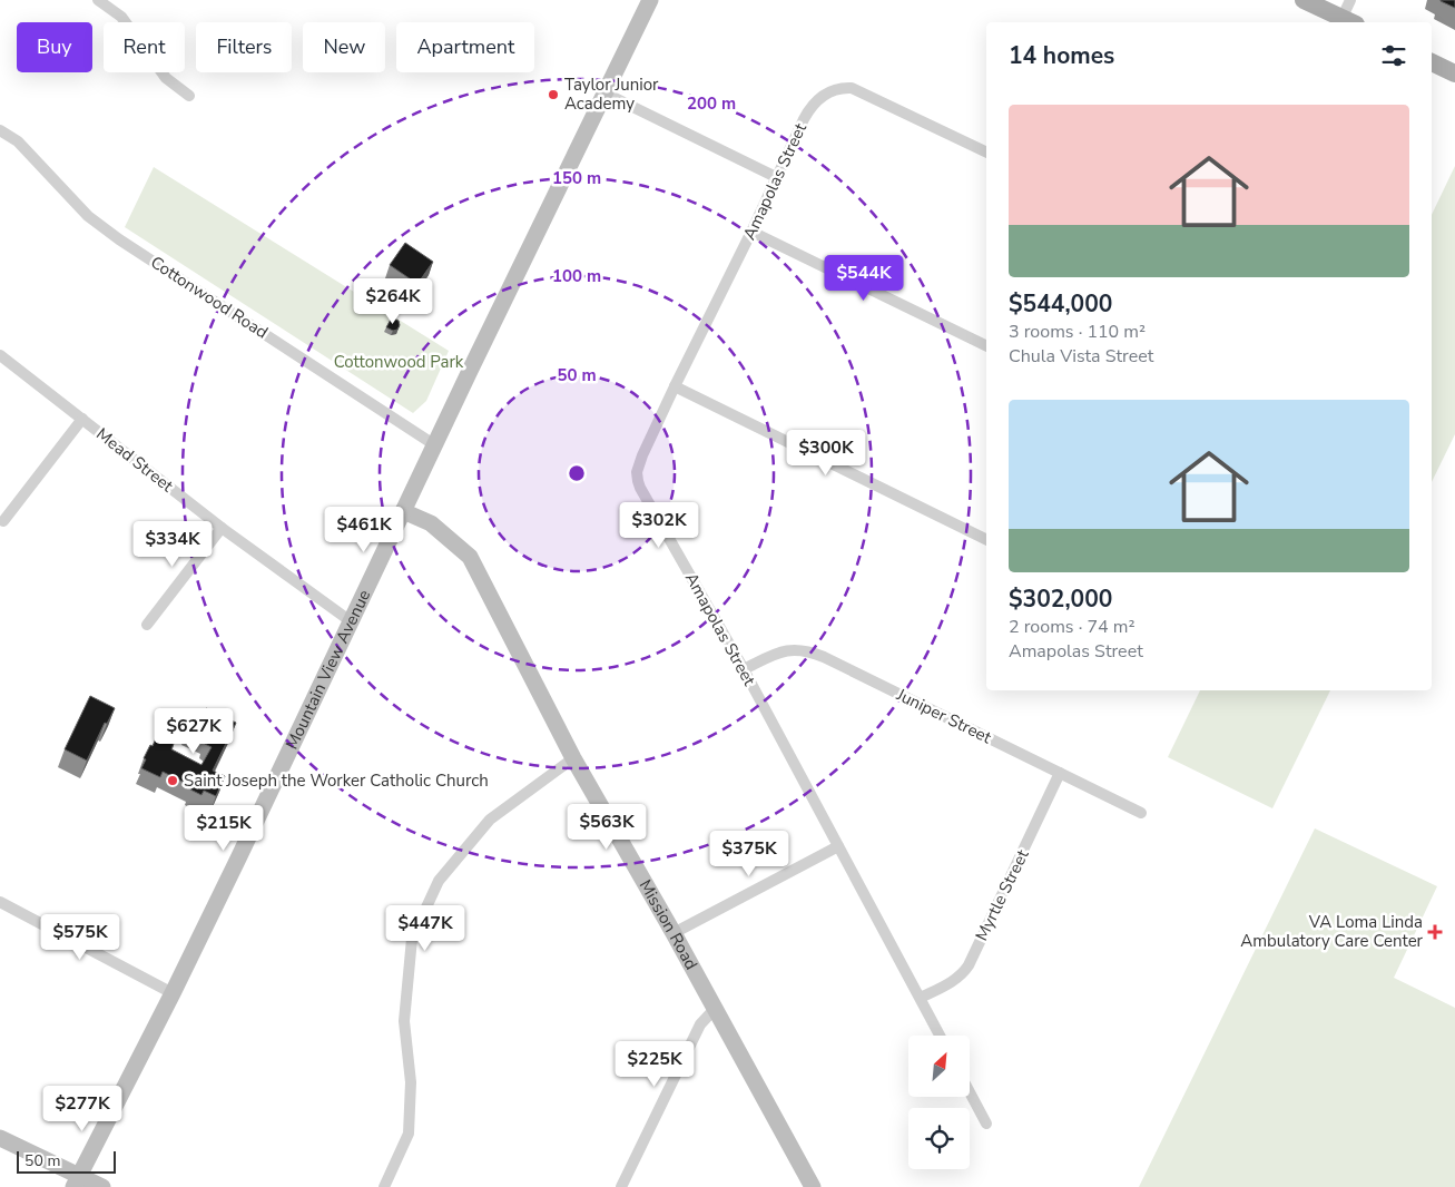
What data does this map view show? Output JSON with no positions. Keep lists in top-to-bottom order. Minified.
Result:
{"streets":{"main road":["Mountain View Avenue","Mission Road"],"street":["Amapolas Street","Cottonwood Road","Mead Street","Juniper Street","Myrtle Street"]},"crossings":[["Amapolas Street","Juniper Street"],["Amapolas Street","Myrtle Street"],["Cottonwood Road","Mountain View Avenue"],["Mead Street","Mountain View Avenue"],["Mountain View Avenue","Mission Road"],["Juniper Street","Myrtle Street"]],"parks":["Cottonwood Park"],"places":{"other":["Taylor Junior Academy","Saint Joseph the Worker Catholic Church"],"health":["VA Loma Linda Ambulatory Care Center"]},"scale_bar":"50 m","north":"top right","page":{"chip":["Buy","Rent","Filters","New","Apartment"],"heading":"14 homes","list":[{"name":"$544,000","note":"3 rooms · 110 m² · Chula Vista Street"},{"name":"$302,000","note":"2 rooms · 74 m² · Amapolas Street"}],"price":["$544K","$264K","$300K","$302K","$461K","$334K","$627K","$563K","$215K","$375K","$447K","$575K","$225K","$277K"],"scale":"50 m"},"rings":["200 m","150 m","100 m","50 m"]}
